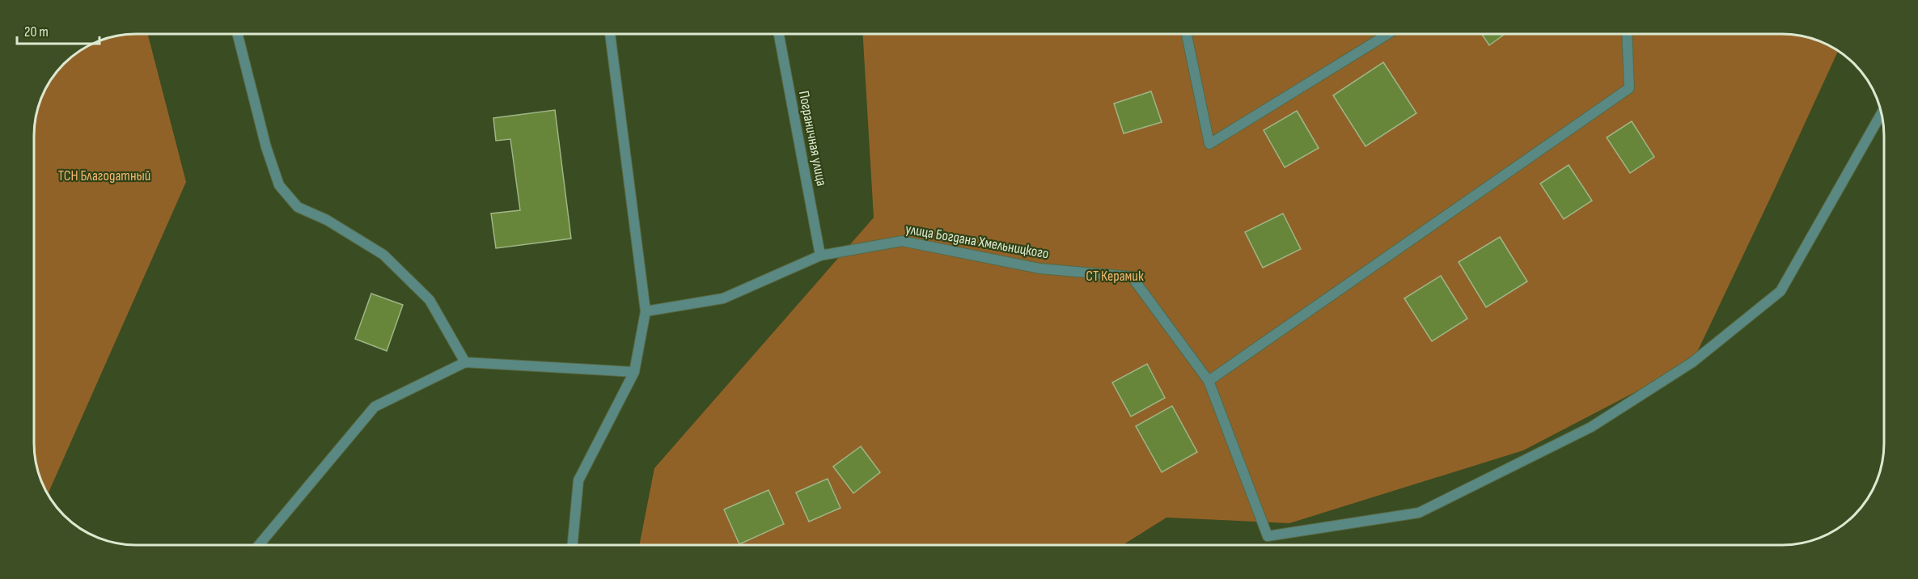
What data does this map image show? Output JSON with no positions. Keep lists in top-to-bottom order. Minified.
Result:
{"streets":{"street":["Пограничная улица","улица Богдана Хмельницкого"]},"crossings":[["Пограничная улица","улица Богдана Хмельницкого"]],"parks":["ТСН Благодатный","СТ Керамик"],"scale_bar":"20 m"}
